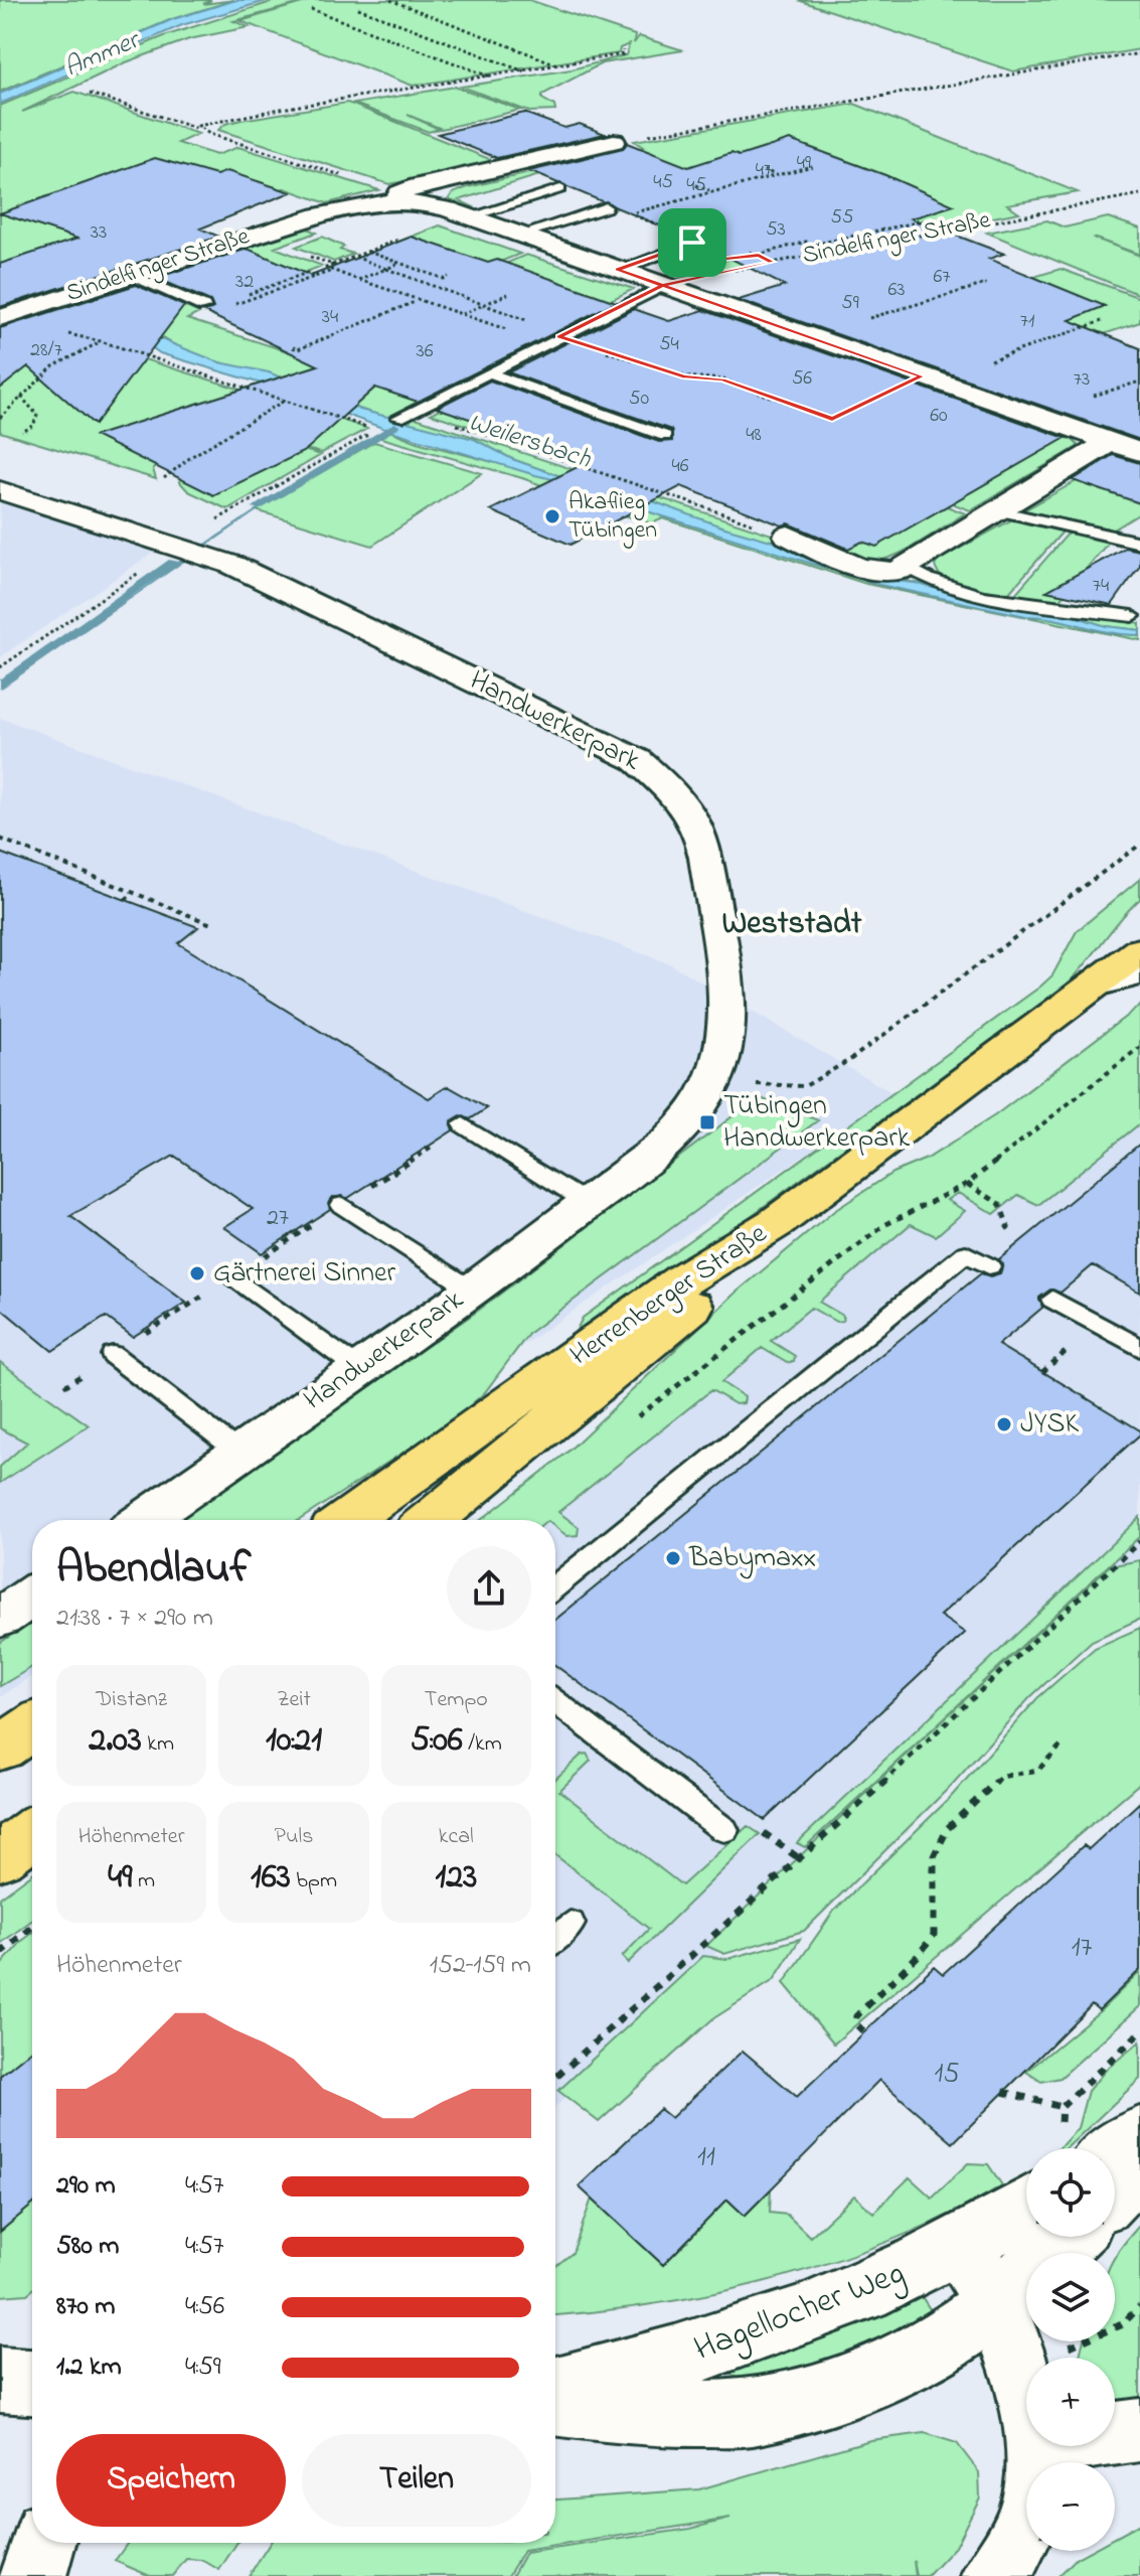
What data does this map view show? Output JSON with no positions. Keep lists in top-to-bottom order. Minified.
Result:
{"streets":{"main road":["Herrenberger Straße"],"street":["Sindelfinger Straße","Handwerkerpark","Hagellocher Weg"]},"districts":["Weststadt"],"water":["Ammer","Weilersbach"],"places":{"other":["Akaflieg Tübingen","Gärtnerei Sinner","JYSK","Babymaxx"],"transit":["Tübingen Handwerkerpark"]},"house_numbers":["49","47","45","45","55","53","33","67","32","63","59","34","71","54","28/7","36","56","73","50","60","48","46","74","27","17","15","11"],"page":{"heading":["Abendlauf","21:38 · 7 × 290 m"],"stats":[["Distanz","2.03 km"],["Zeit","10:21"],["Tempo","5:06 /km"],["Höhenmeter","49 m"],["Puls","163 bpm"],["kcal","123"]],"chart":["Höhenmeter","152–159 m"],"map_buttons":["+","−"],"list":[{"name":"290 m","note":"4:57"},{"name":"580 m","note":"4:57"},{"name":"870 m","note":"4:56"},{"name":"1.2 km","note":"4:59"}],"buttons":["Speichern","Teilen"]}}
